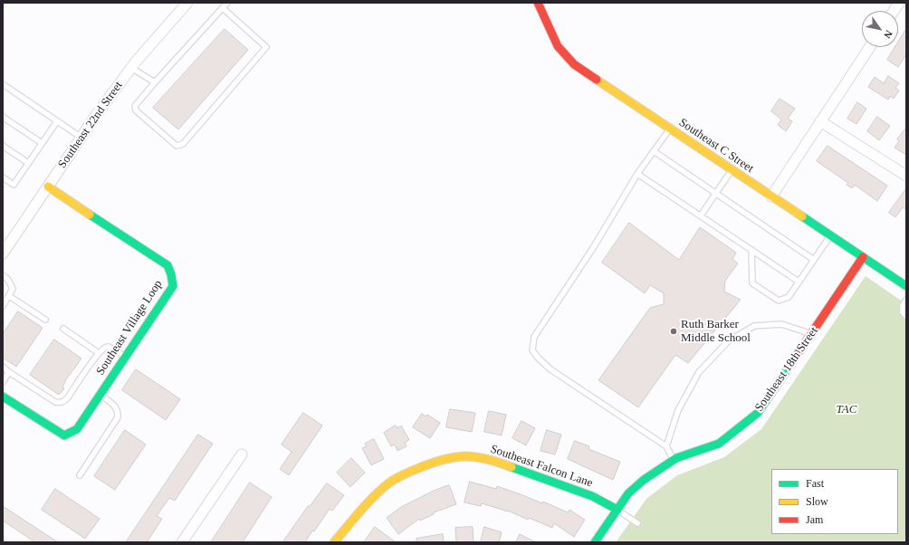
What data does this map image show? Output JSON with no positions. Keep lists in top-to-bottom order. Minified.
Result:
{"streets":{"street":["Southeast 22nd Street","Southeast C Street","Southeast Village Loop","Southeast 18th Street","Southeast Falcon Lane"]},"crossings":[["Southeast 22nd Street","Southeast Village Loop"],["Southeast C Street","Southeast 18th Street"],["Southeast 18th Street","Southeast Falcon Lane"]],"parks":["TAC"],"places":["Ruth Barker Middle School"],"legend":["Fast","Slow","Jam"],"north":"bottom right"}
